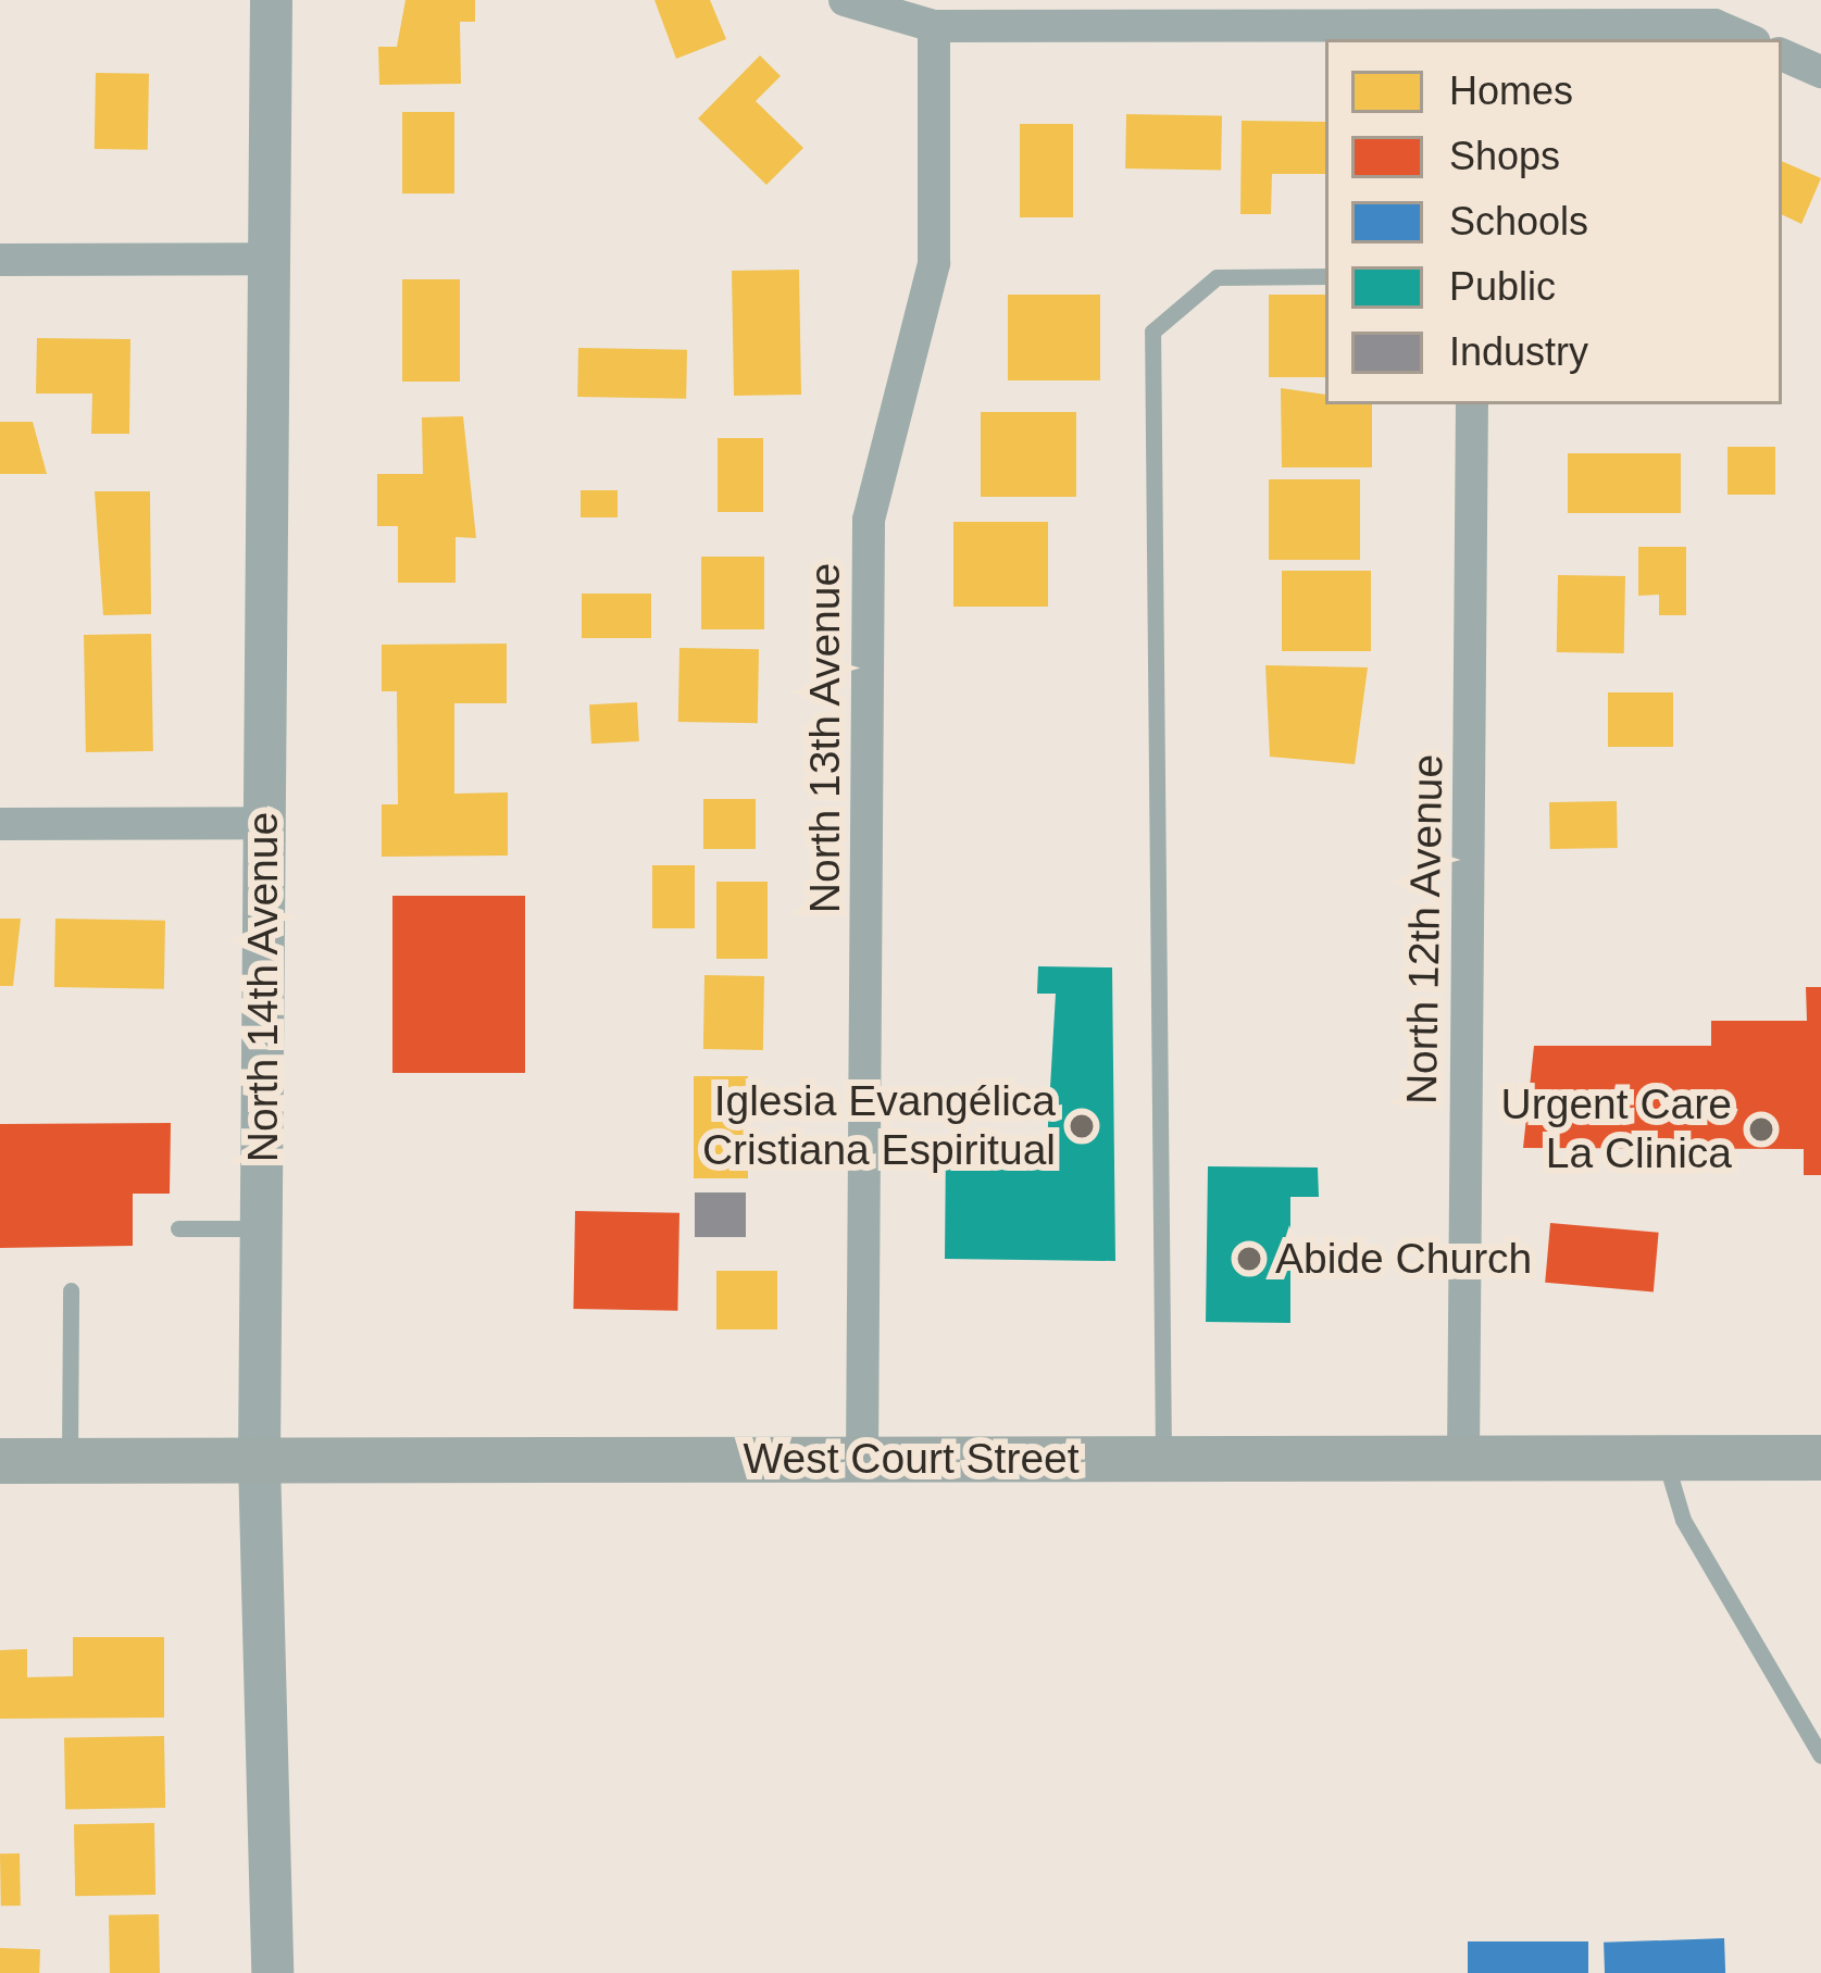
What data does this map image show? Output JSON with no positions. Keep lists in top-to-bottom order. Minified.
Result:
{"streets":{"main road":["West Court Street"],"street":["North 13th Avenue","North 12th Avenue","North 14th Avenue"]},"crossings":[["North 13th Avenue","West Court Street"],["North 12th Avenue","West Court Street"],["North 14th Avenue","West Court Street"]],"places":["Iglesia Evangélica Cristiana Espiritual","Urgent Care La Clinica","Abide Church"],"legend":["Homes","Shops","Schools","Public","Industry"]}
